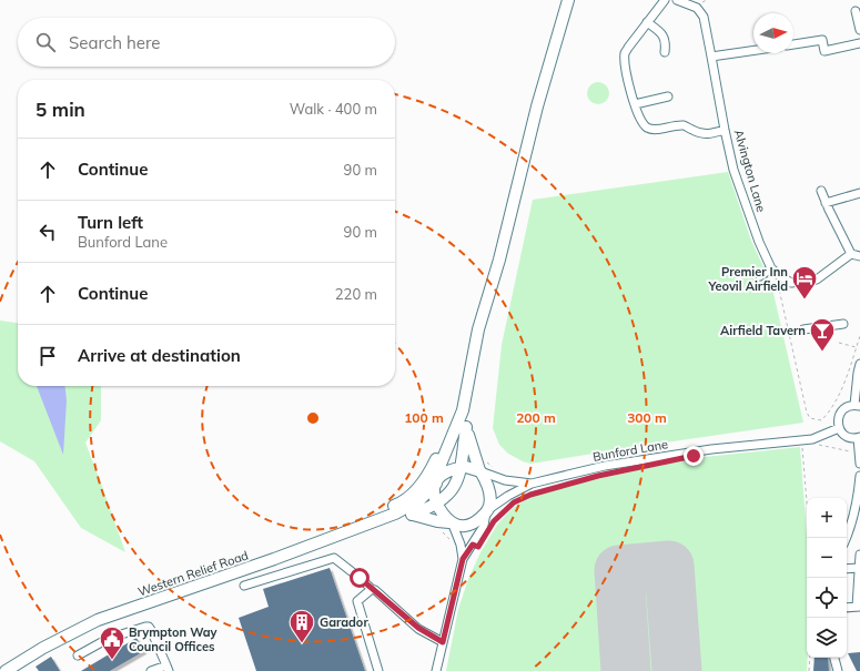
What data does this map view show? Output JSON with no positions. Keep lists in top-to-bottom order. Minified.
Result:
{"streets":{"highway":["Western Relief Road"],"street":["Alvington Lane","Bunford Lane"]},"crossings":[["Bunford Lane","Western Relief Road"]],"places":{"hotel":["Premier Inn Yeovil Airfield"],"bar":["Airfield Tavern"],"building":["Garador"],"public building":["Brympton Way Council Offices"]},"north":"right","page":{"search":"Search here","heading":["5 min","Walk · 400 m"],"list":[["Continue","90 m"],["Turn left","Bunford Lane","90 m"],["Continue","220 m"],"Arrive at destination"],"map_buttons":["+","−"]},"rings":["100 m","200 m","300 m"]}
